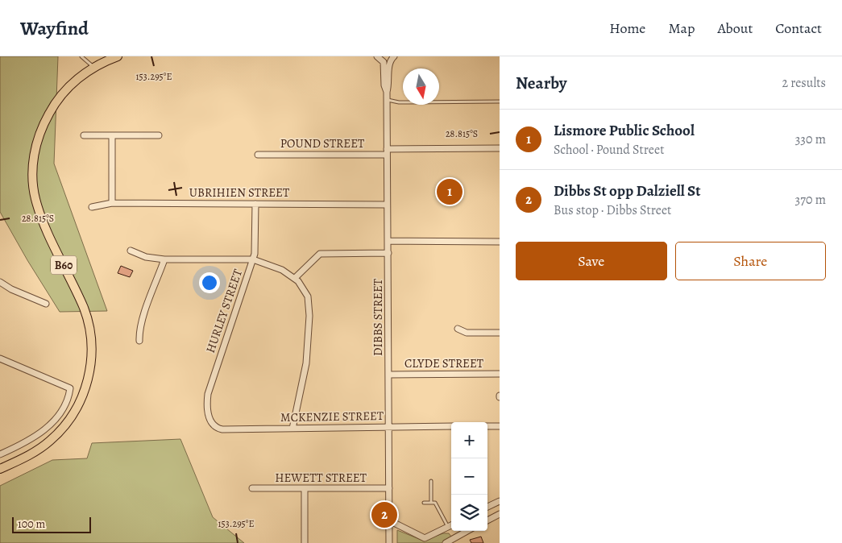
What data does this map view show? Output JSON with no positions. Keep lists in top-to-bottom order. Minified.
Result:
{"streets":{"main road":["B60"],"street":["POUND STREET","UBRIHIEN STREET","HURLEY STREET","DIBBS STREET","CLYDE STREET","MCKENZIE STREET","HEWETT STREET"]},"crossings":[["POUND STREET","DIBBS STREET"],["UBRIHIEN STREET","HURLEY STREET"],["UBRIHIEN STREET","DIBBS STREET"],["HURLEY STREET","MCKENZIE STREET"],["DIBBS STREET","CLYDE STREET"],["DIBBS STREET","MCKENZIE STREET"],["DIBBS STREET","HEWETT STREET"]],"scale_bar":"100 m","north":"bottom","page":{"header":"Wayfind","nav":["Home","Map","About","Contact"],"heading":["Nearby","2 results"],"list":[{"mark":"1","name":"Lismore Public School","note":"School · Pound Street","value":"330 m"},{"mark":"2","name":"Dibbs St opp Dalziell St","note":"Bus stop · Dibbs Street","value":"370 m"}],"pins":["1","2"],"buttons":["Save","Share"],"map_buttons":["+","−"],"scale":"100 m"},"coordinates":["153.295°E","28.815°S"]}
